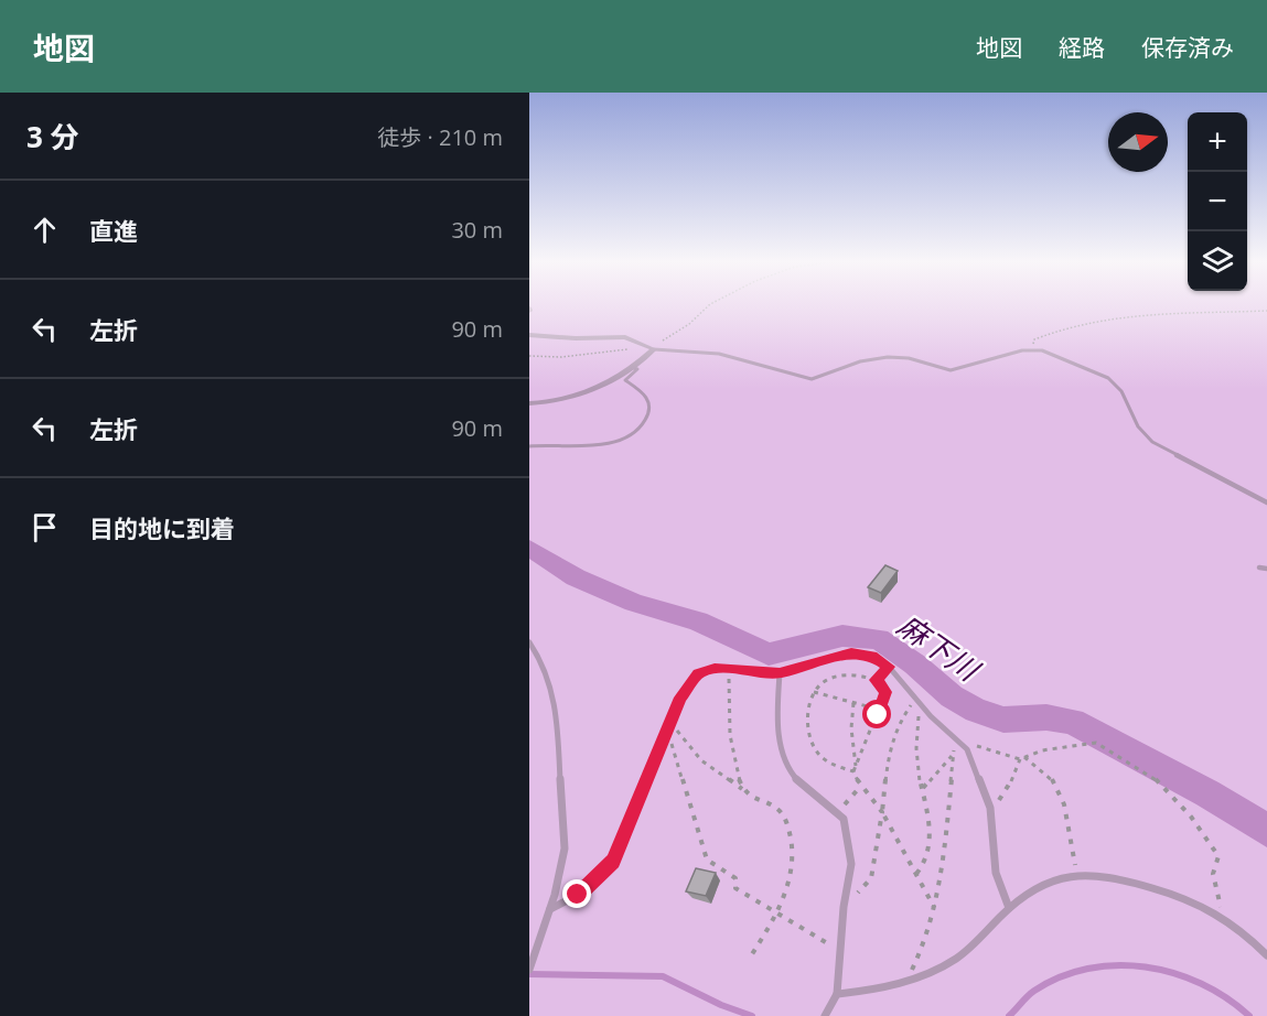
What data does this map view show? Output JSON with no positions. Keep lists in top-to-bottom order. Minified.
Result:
{"water":["麻下川"],"north":"right","page":{"header":"地図","nav":["地図","経路","保存済み"],"heading":["3 分","徒歩 · 210 m"],"map_buttons":["+","−"],"list":[["直進","30 m"],["左折","90 m"],["左折","90 m"],"目的地に到着"]}}
